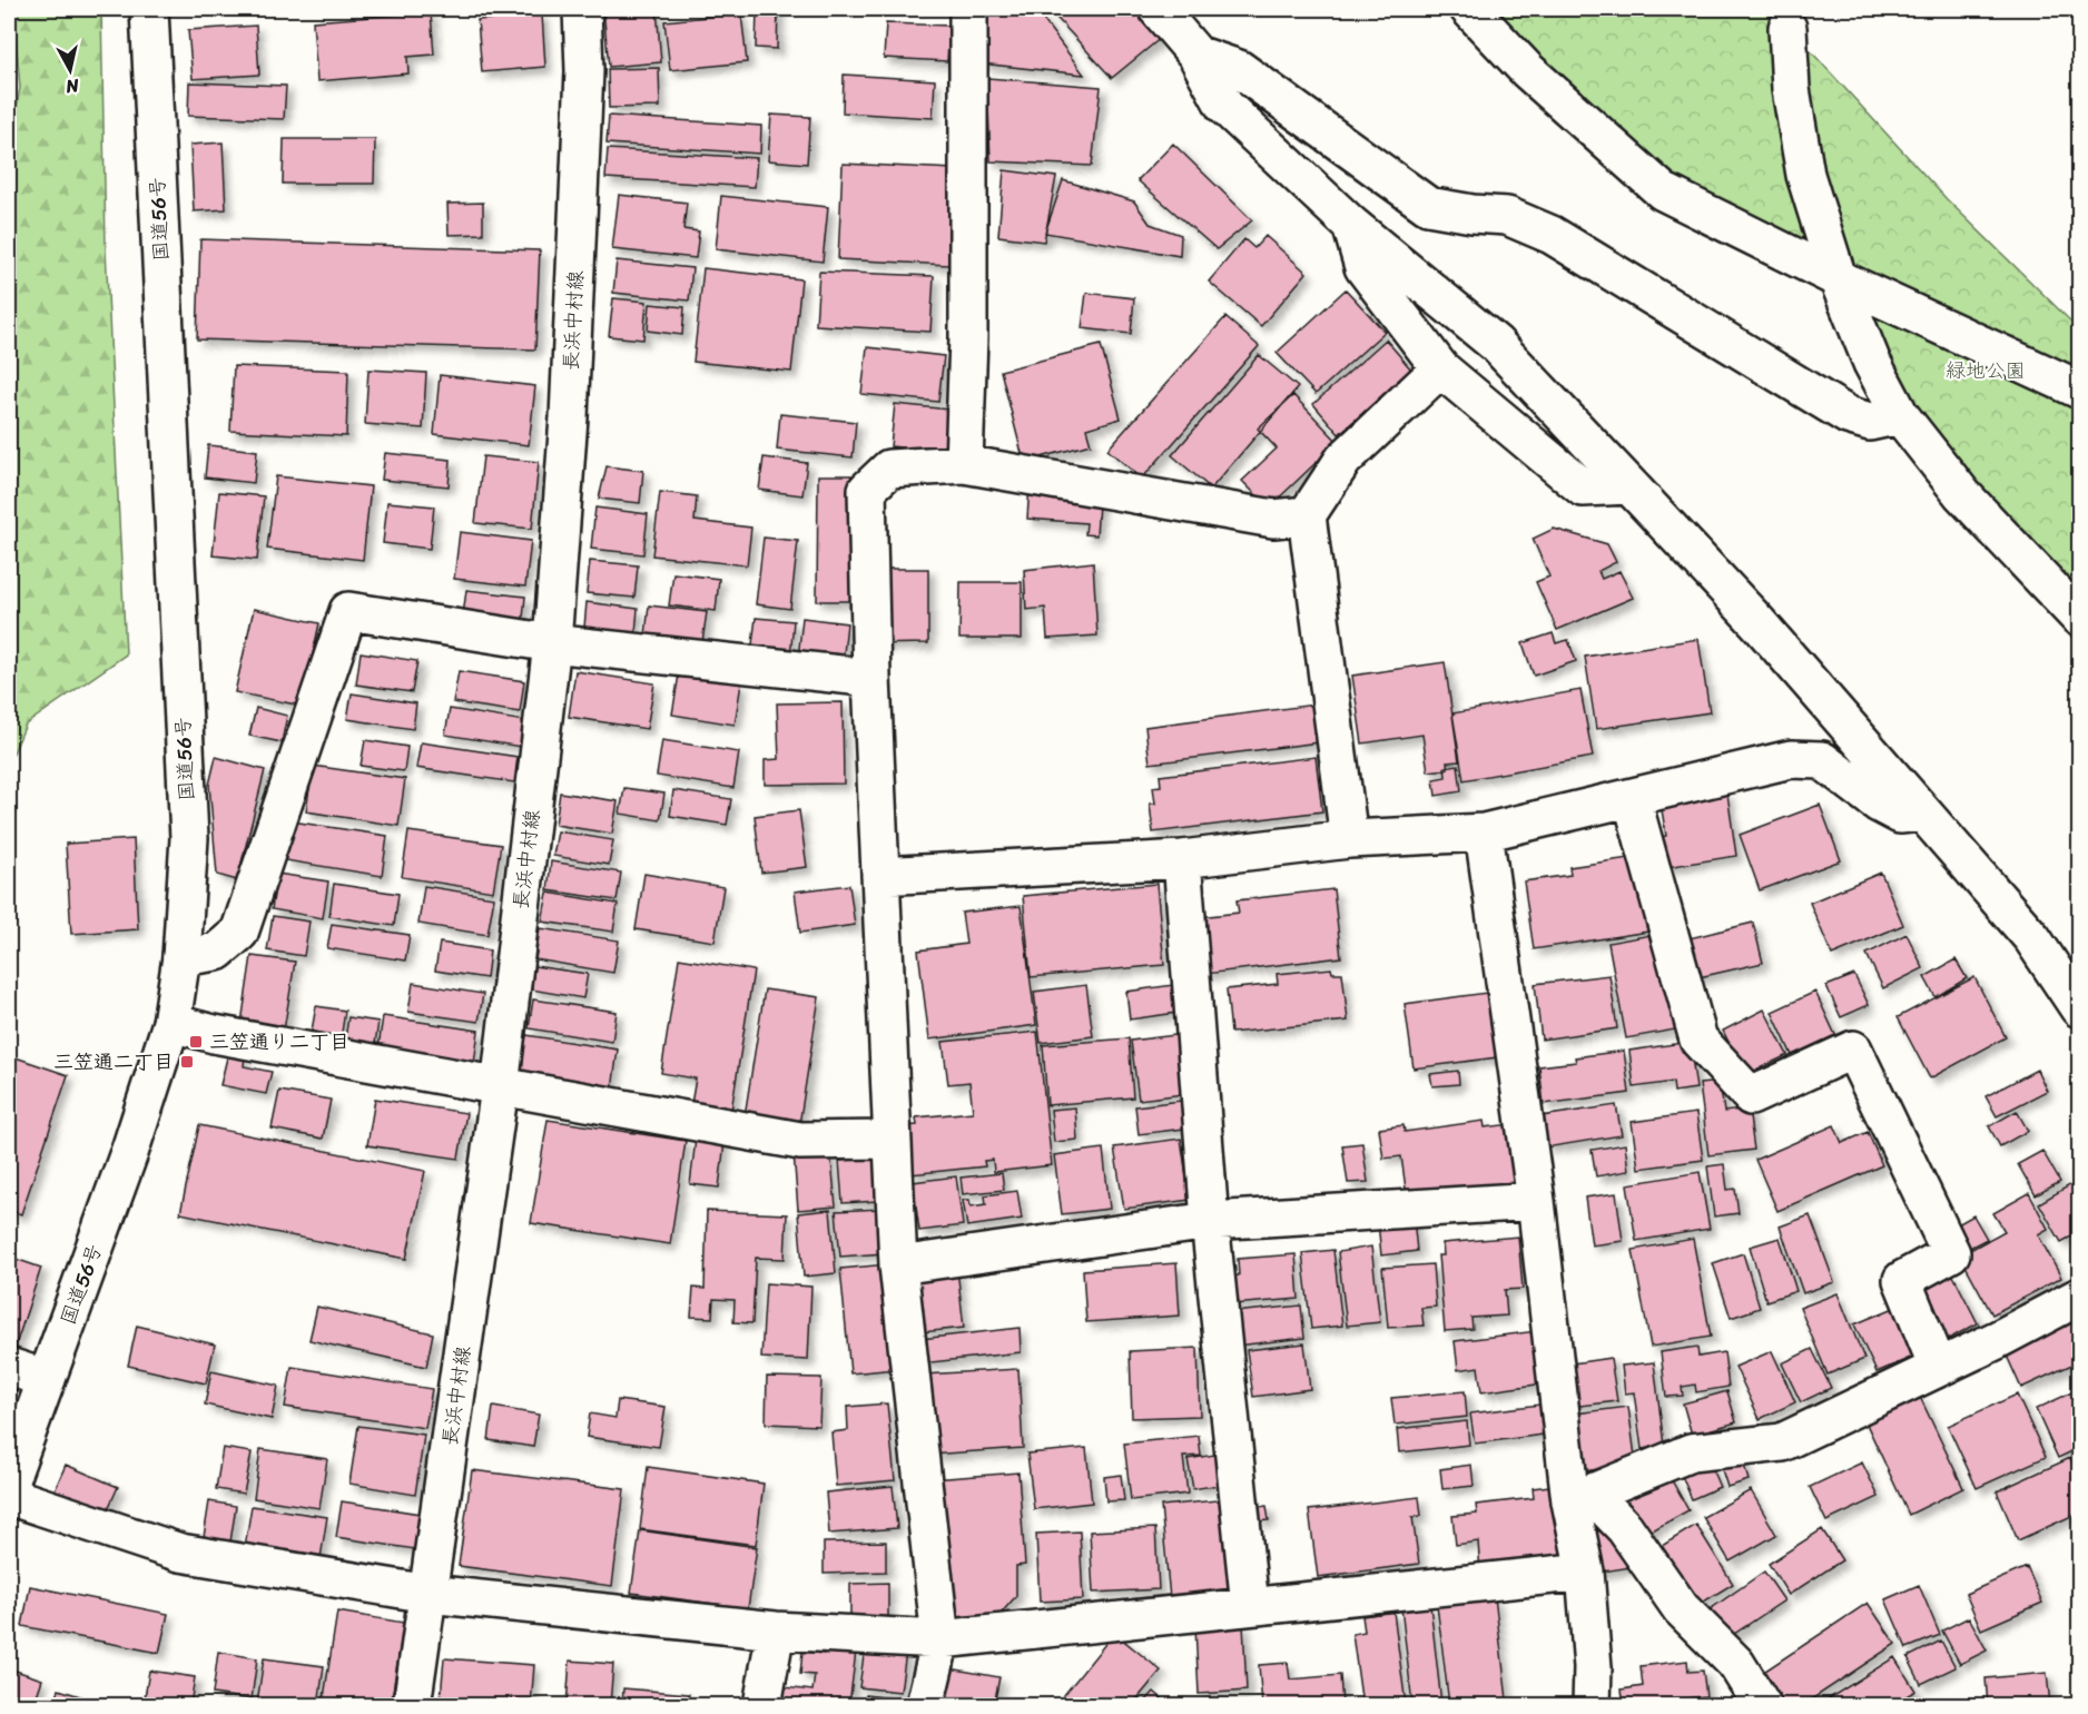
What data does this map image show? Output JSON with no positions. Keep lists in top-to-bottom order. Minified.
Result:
{"streets":{"main road":["国道56号","長浜中村線"]},"parks":["緑地公園"],"places":{"transit":["三笠通り二丁目","三笠通二丁目"]},"north":"bottom"}
